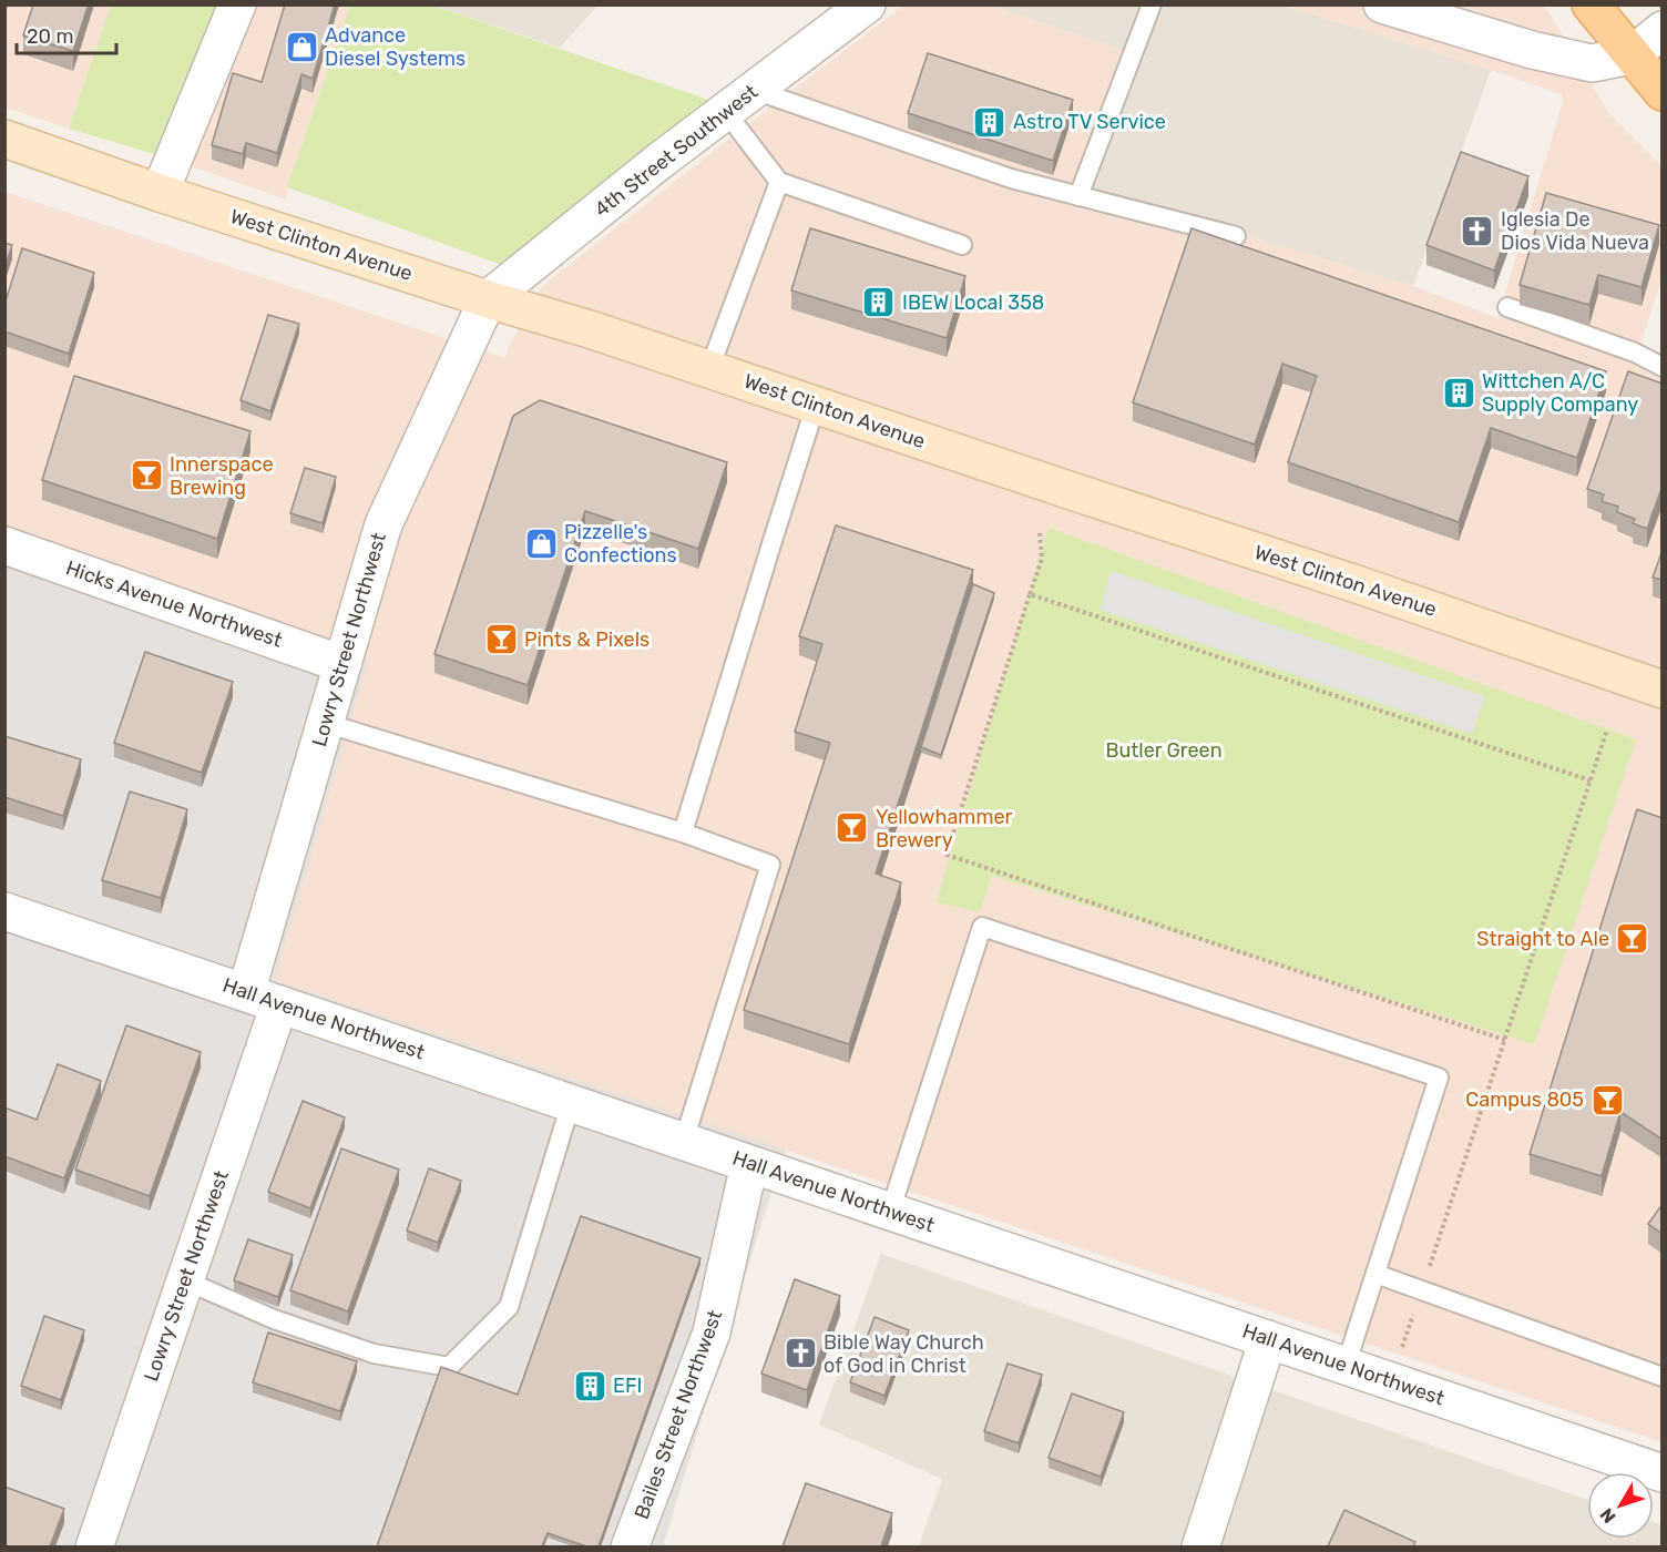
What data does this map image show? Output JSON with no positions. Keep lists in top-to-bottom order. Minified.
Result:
{"streets":{"street":["4th Street Southwest","West Clinton Avenue","Hicks Avenue Northwest","Lowry Street Northwest","Hall Avenue Northwest","Bailes Street Northwest"]},"crossings":[["4th Street Southwest","West Clinton Avenue"],["4th Street Southwest","Lowry Street Northwest"],["West Clinton Avenue","Lowry Street Northwest"],["Hicks Avenue Northwest","Lowry Street Northwest"],["Lowry Street Northwest","Hall Avenue Northwest"],["Hall Avenue Northwest","Bailes Street Northwest"]],"parks":["Butler Green"],"places":{"shop":["Advance Diesel Systems","Pizzelle's Confections"],"building":["Astro TV Service","IBEW Local 358","Wittchen A/C Supply Company","EFI"],"church":["Iglesia De Dios Vida Nueva","Bible Way Church of God in Christ"],"bar":["Innerspace Brewing","Pints & Pixels","Yellowhammer Brewery","Straight to Ale","Campus 805"]},"scale_bar":"20 m","north":"bottom left"}
